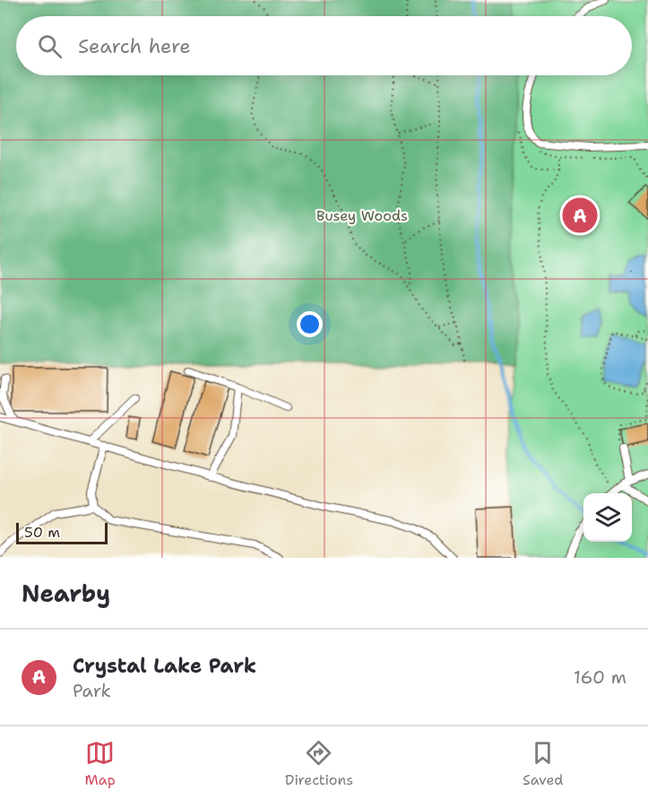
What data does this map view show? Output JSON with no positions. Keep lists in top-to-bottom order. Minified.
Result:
{"parks":["Busey Woods"],"scale_bar":"50 m","page":{"search":"Search here","pins":"A","scale":"50 m","heading":"Nearby","list":[{"mark":"A","name":"Crystal Lake Park","note":"Park","value":"160 m"}],"nav":["Map","Directions","Saved"]}}
